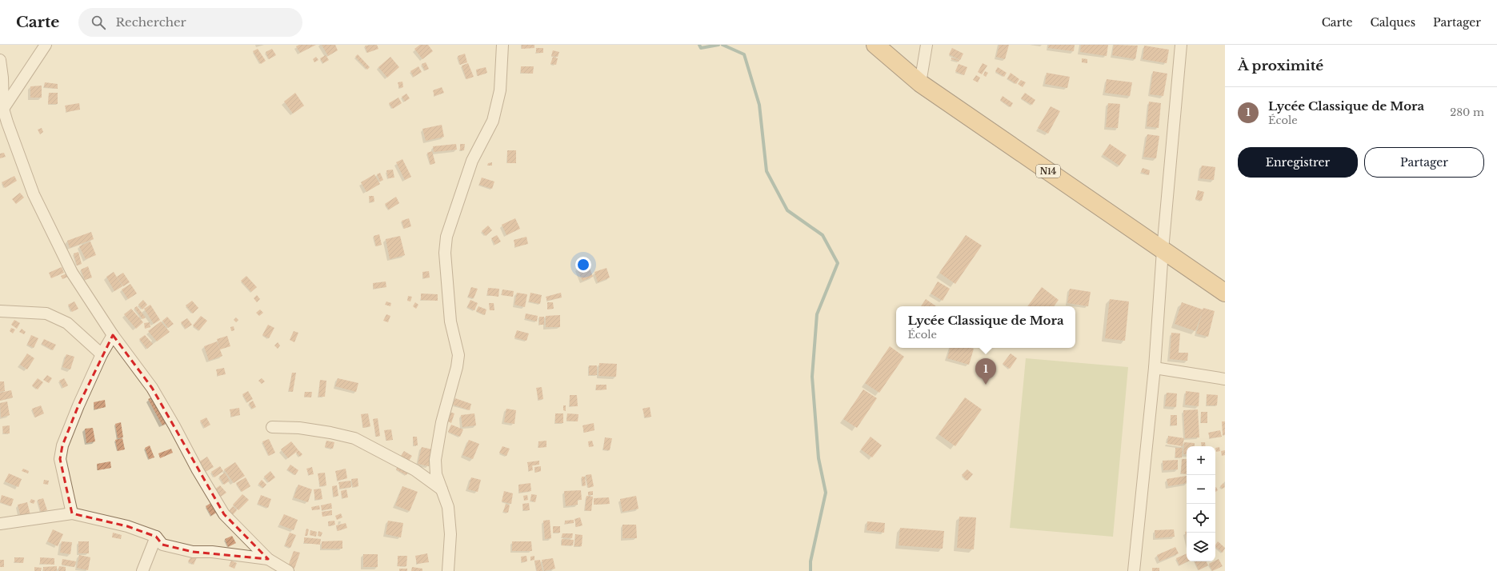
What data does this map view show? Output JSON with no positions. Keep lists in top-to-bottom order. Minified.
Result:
{"streets":{"highway":["N14"]},"page":{"header":"Carte","search":"Rechercher","nav":["Carte","Calques","Partager"],"heading":"À proximité","list":[{"mark":"1","name":"Lycée Classique de Mora","note":"École","value":"280 m"}],"buttons":["Enregistrer","Partager"],"popup":["Lycée Classique de Mora","École"],"pins":"1","map_buttons":["+","−"]}}
